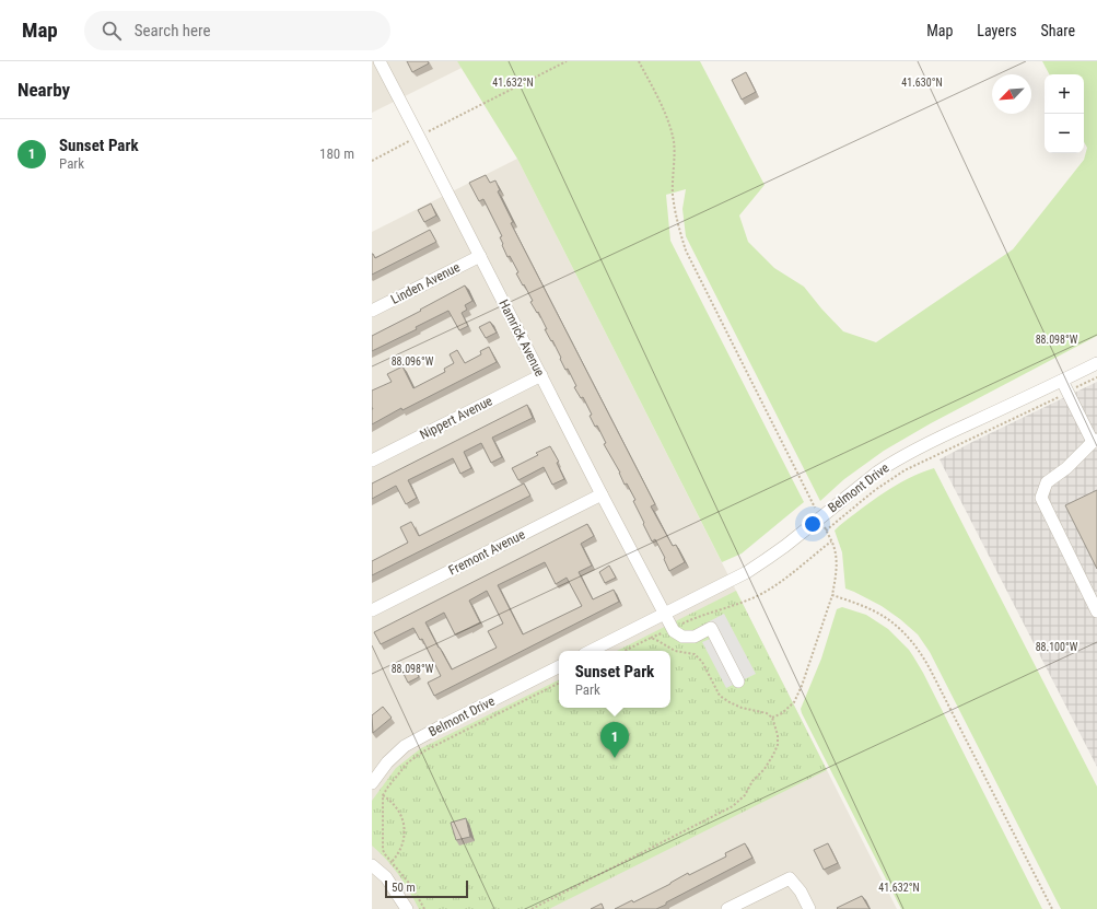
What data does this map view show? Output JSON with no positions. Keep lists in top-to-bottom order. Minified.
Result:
{"streets":{"street":["Linden Avenue","Hamrick Avenue","Nippert Avenue","Belmont Drive","Fremont Avenue"]},"crossings":[["Linden Avenue","Hamrick Avenue"],["Hamrick Avenue","Nippert Avenue"],["Hamrick Avenue","Belmont Drive"],["Hamrick Avenue","Fremont Avenue"]],"scale_bar":"50 m","north":"bottom left","page":{"header":"Map","search":"Search here","nav":["Map","Layers","Share"],"heading":"Nearby","map_buttons":["+","−"],"list":[{"mark":"1","name":"Sunset Park","note":"Park","value":"180 m"}],"popup":["Sunset Park","Park"],"pins":"1","scale":"50 m"},"coordinates":["41.632°N","41.630°N","88.098°W","88.096°W","88.100°W"]}
